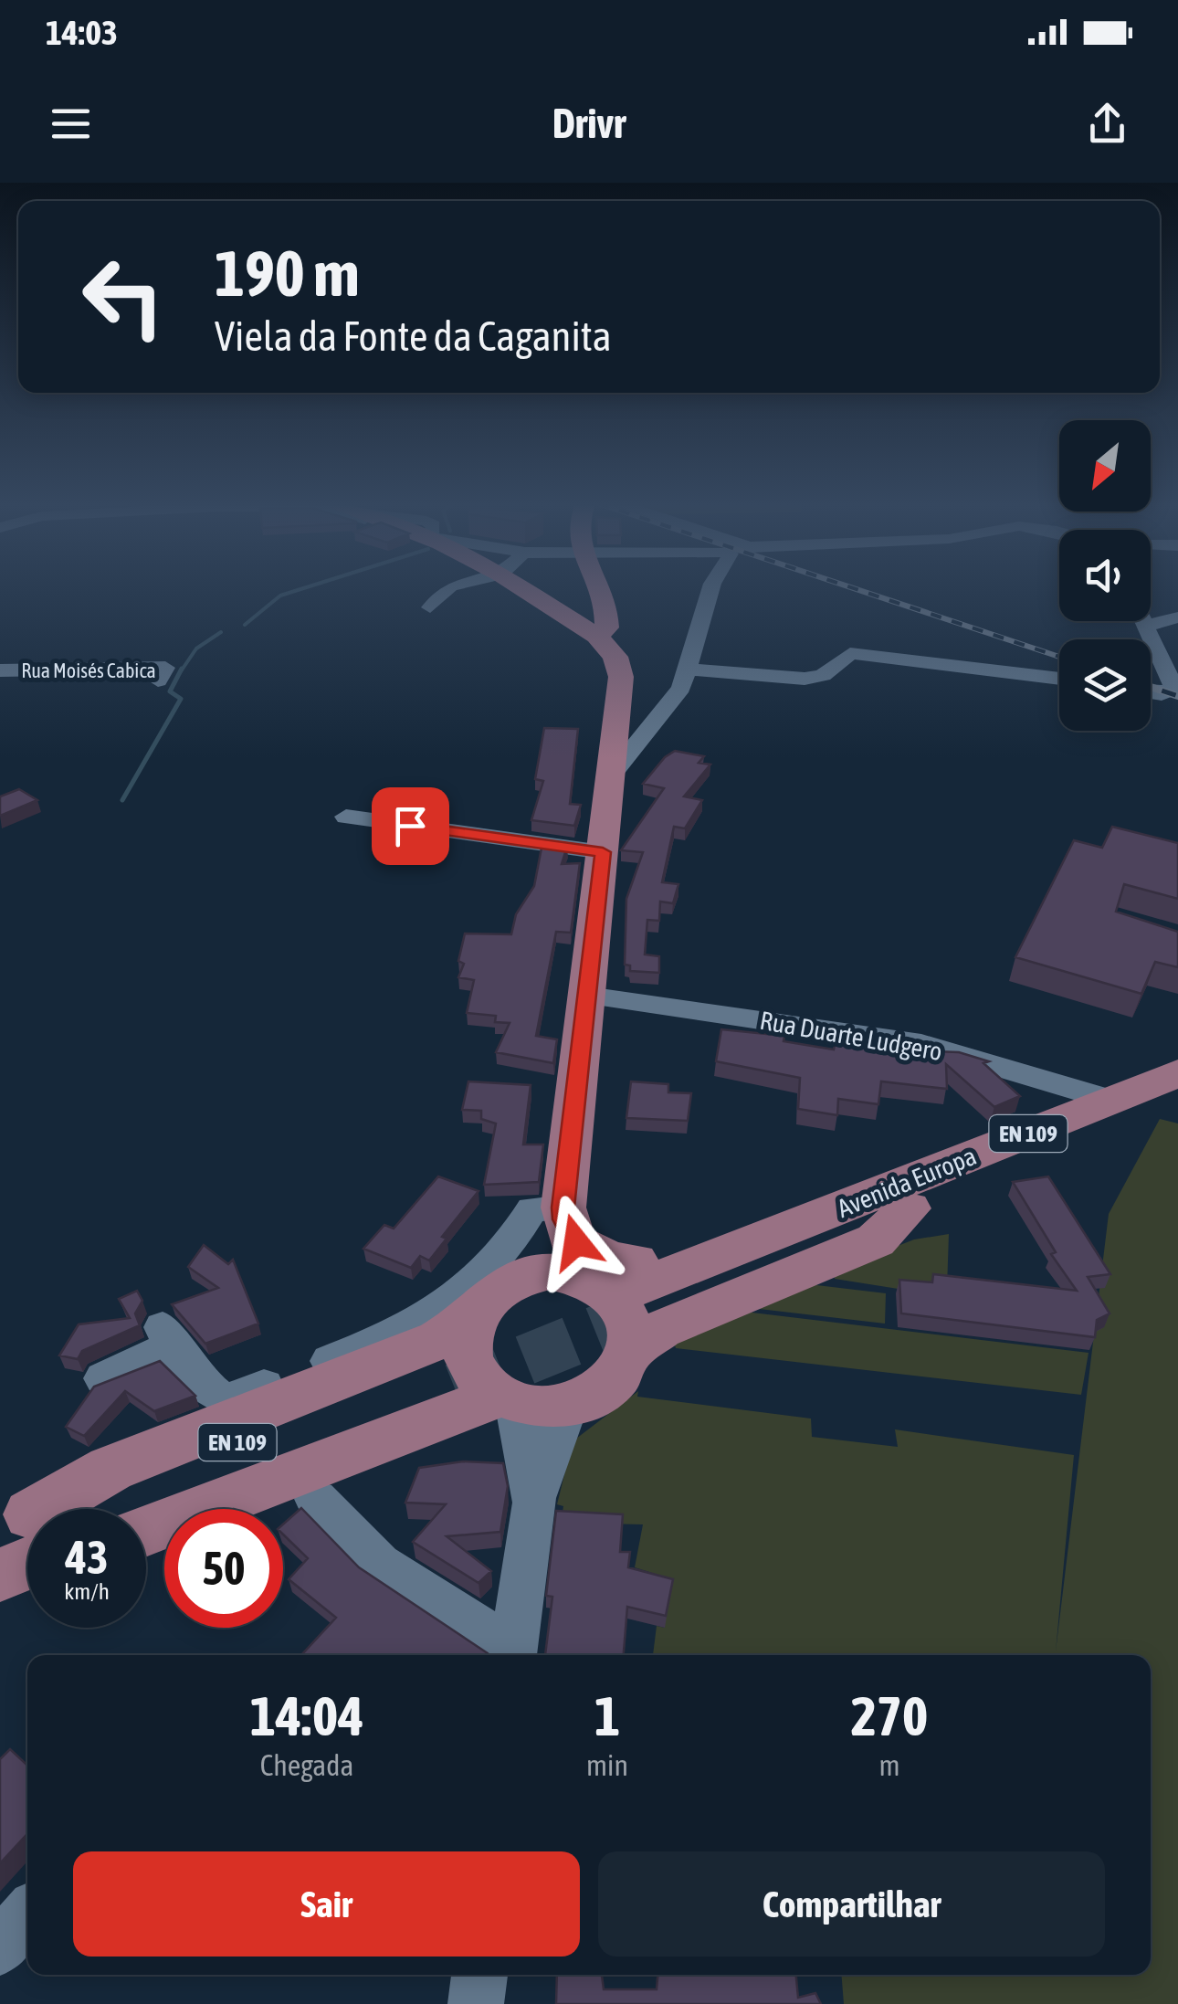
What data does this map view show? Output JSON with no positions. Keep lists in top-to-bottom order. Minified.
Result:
{"streets":{"main road":["EN 109","Avenida Europa"],"street":["Rua Moisés Cabica","Rua Duarte Ludgero"]},"crossings":[["Rua Duarte Ludgero","Avenida Europa"]],"north":"bottom left","page":{"status":"14:03","header":"Drivr","turn":["190 m","Viela da Fonte da Caganita"],"speed":"43 km/h","limit":"50","eta":["14:04","Chegada","1","min","270","m"],"buttons":["Sair","Compartilhar"]}}
